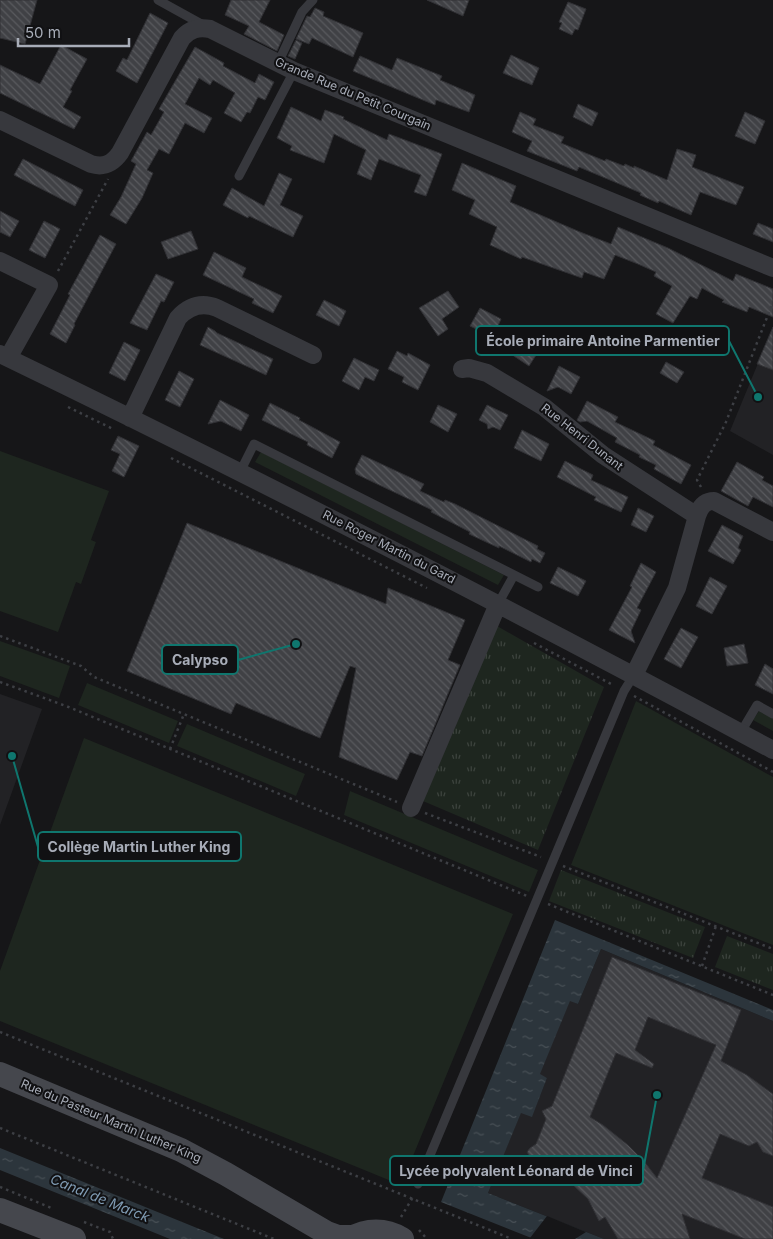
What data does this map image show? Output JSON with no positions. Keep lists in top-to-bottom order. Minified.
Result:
{"streets":{"street":["Grande Rue du Petit Courgain","Rue Henri Dunant","Rue Roger Martin du Gard","Rue du Pasteur Martin Luther King"]},"water":["Canal de Marck"],"places":["École primaire Antoine Parmentier","Calypso","Collège Martin Luther King","Lycée polyvalent Léonard de Vinci"],"scale_bar":"50 m"}
